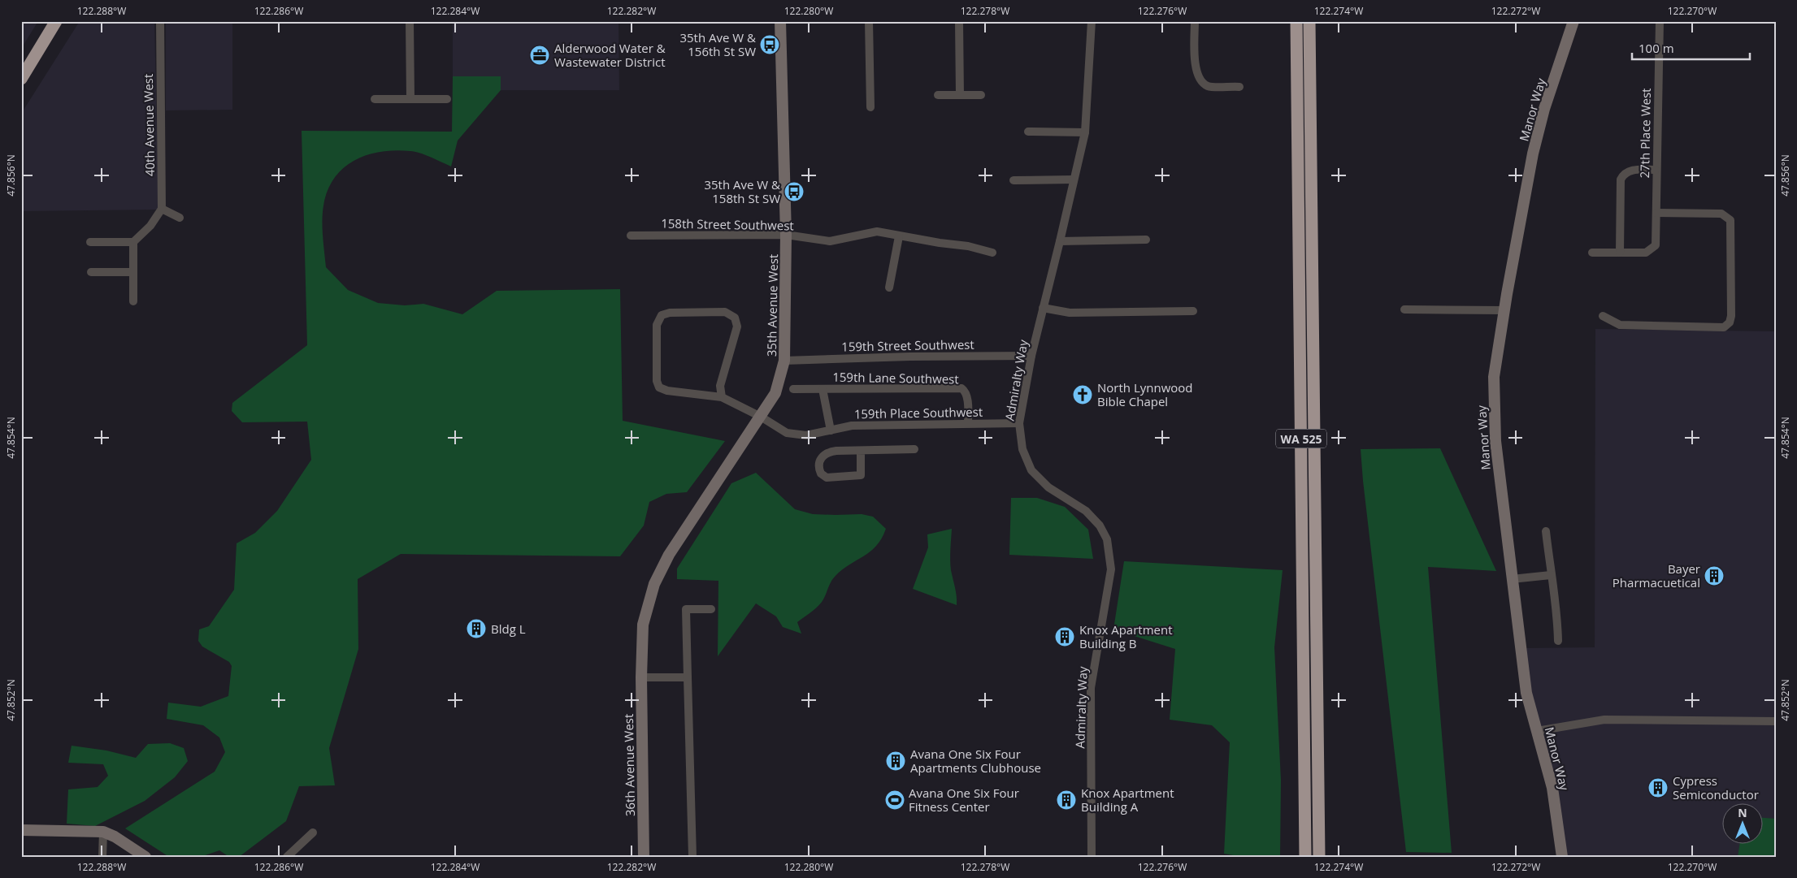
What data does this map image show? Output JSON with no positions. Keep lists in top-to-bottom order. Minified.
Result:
{"streets":{"highway":["WA 525"],"street":["Manor Way","40th Avenue West","27th Place West","158th Street Southwest","35th Avenue West","159th Street Southwest","159th Lane Southwest","Admiralty Way","159th Place Southwest","36th Avenue West"]},"crossings":[["158th Street Southwest","35th Avenue West"],["35th Avenue West","159th Street Southwest"],["35th Avenue West","159th Place Southwest"],["35th Avenue West","36th Avenue West"],["159th Street Southwest","Admiralty Way"],["159th Lane Southwest","159th Place Southwest"],["Admiralty Way","159th Place Southwest"]],"places":{"bus stop":["35th Ave W & 156th St SW","35th Ave W & 158th St SW"],"office":["Alderwood Water & Wastewater District"],"church":["North Lynnwood Bible Chapel"],"building":["Bayer Pharmacuetical","Bldg L","Knox Apartment Building B","Avana One Six Four Apartments Clubhouse","Cypress Semiconductor","Knox Apartment Building A"],"sports":["Avana One Six Four Fitness Center"]},"scale_bar":"100 m","north":"top","coordinates":["122.288°W","122.286°W","122.284°W","122.282°W","122.280°W","122.278°W","122.276°W","122.274°W","122.272°W","122.270°W","47.856°N","47.854°N","47.852°N"]}
